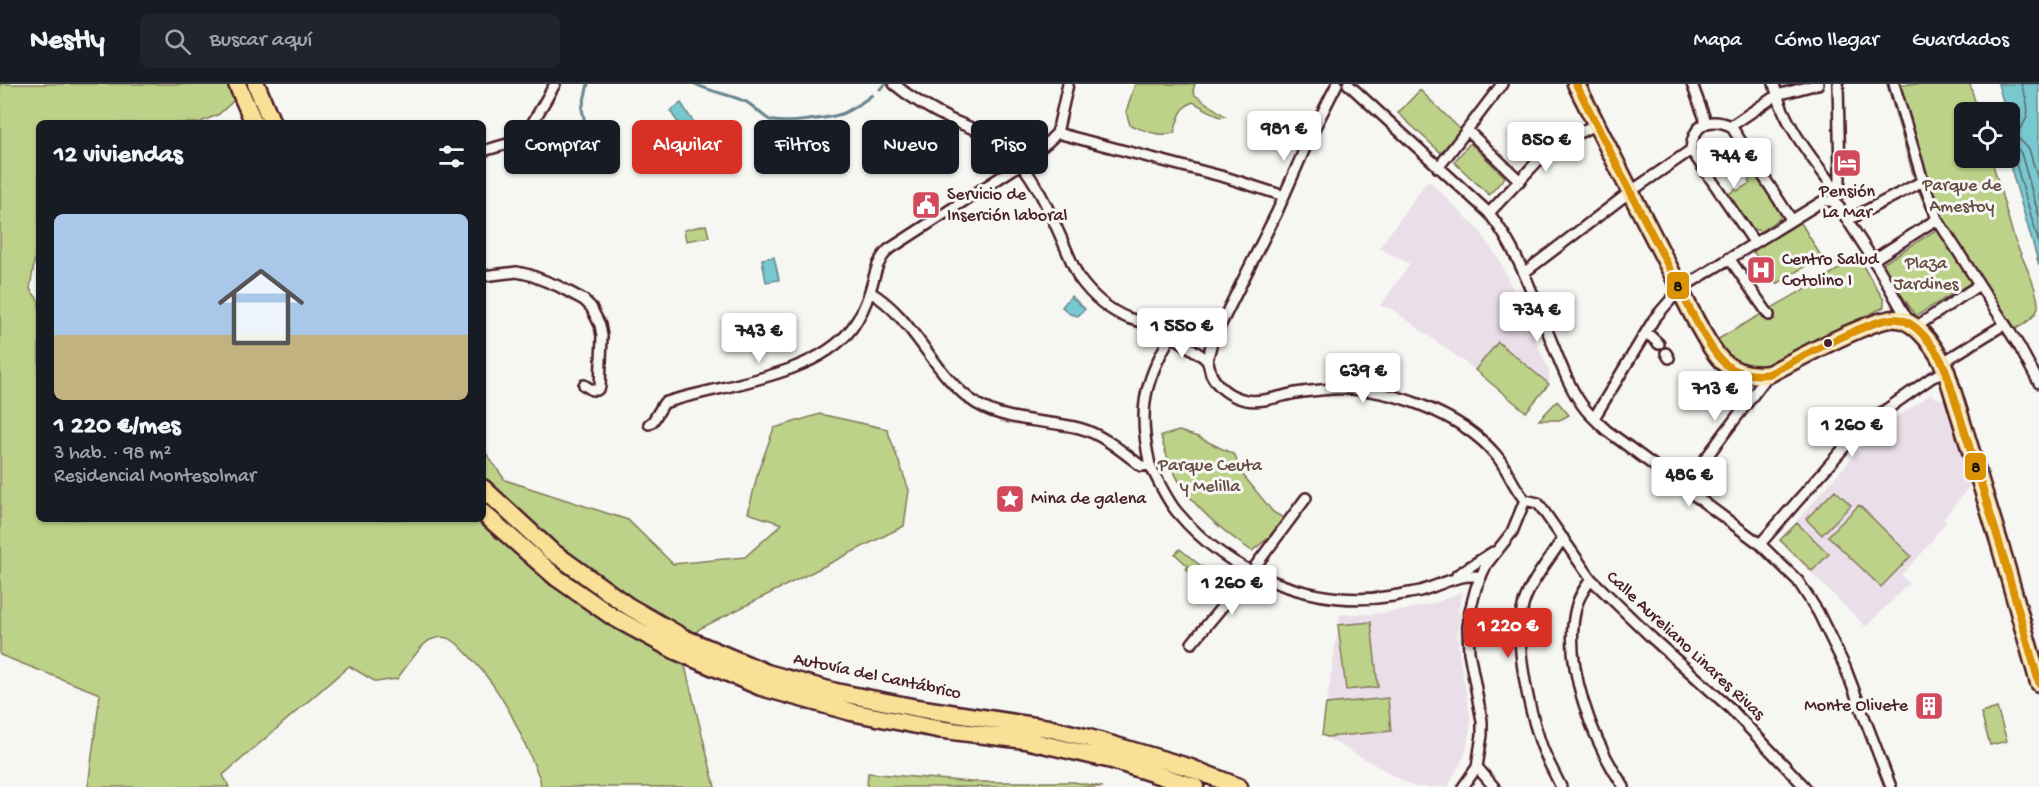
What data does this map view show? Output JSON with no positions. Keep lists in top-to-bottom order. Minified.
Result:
{"streets":{"highway":["Autovía del Cantábrico"],"street":["Calle Aureliano Linares Rivas"]},"parks":["Parque de Amestoy","Plaza Jardines","Parque Ceuta y Melilla"],"places":{"hotel":["Pensión La Mar"],"public building":["Servicio de Inserción laboral"],"hospital":["Centro Salud Cotolino I"],"place":["Mina de galena"],"building":["Monte Olivete"]},"lines":["transit line 8"],"page":{"header":"Nestly","search":"Buscar aquí","nav":["Mapa","Cómo llegar","Guardados"],"price":["981 €","850 €","744 €","734 €","1 550 €","743 €","639 €","713 €","1 260 €","486 €","1 260 €","1 220 €"],"chip":["Comprar","Alquilar","Filtros","Nuevo","Piso"],"heading":"12 viviendas","list":[{"name":"1 220 €/mes","note":"3 hab. · 98 m² · Residencial Montesolmar"}]}}
